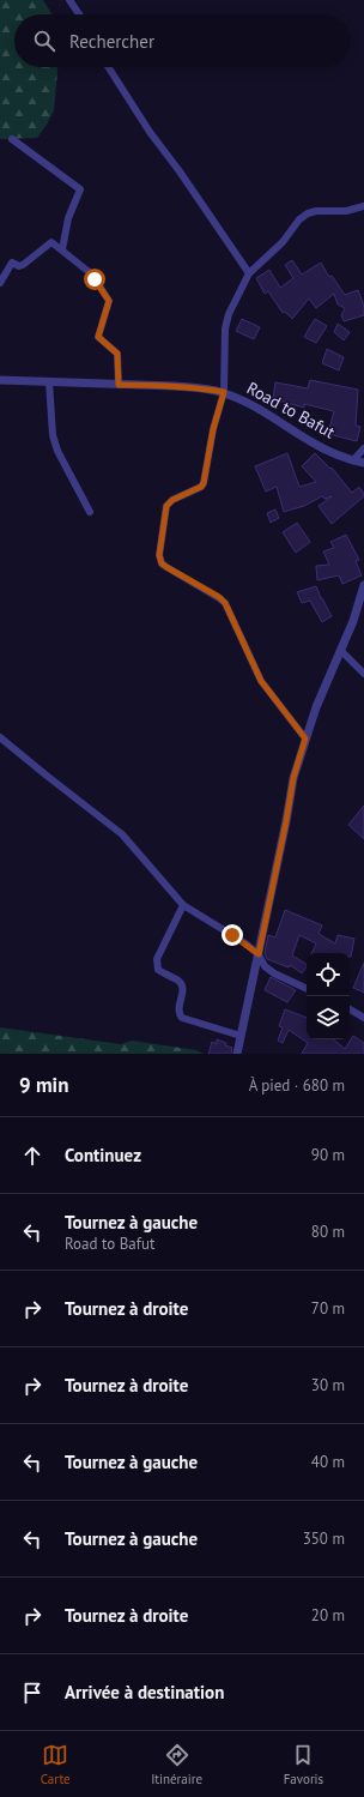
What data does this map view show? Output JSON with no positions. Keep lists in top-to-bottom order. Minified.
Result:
{"streets":{"street":["Road to Bafut"]},"page":{"search":"Rechercher","heading":["9 min","À pied · 680 m"],"list":[["Continuez","90 m"],["Tournez à gauche","Road to Bafut","80 m"],["Tournez à droite","70 m"],["Tournez à droite","30 m"],["Tournez à gauche","40 m"],["Tournez à gauche","350 m"],["Tournez à droite","20 m"],"Arrivée à destination"],"nav":["Carte","Itinéraire","Favoris"]}}
